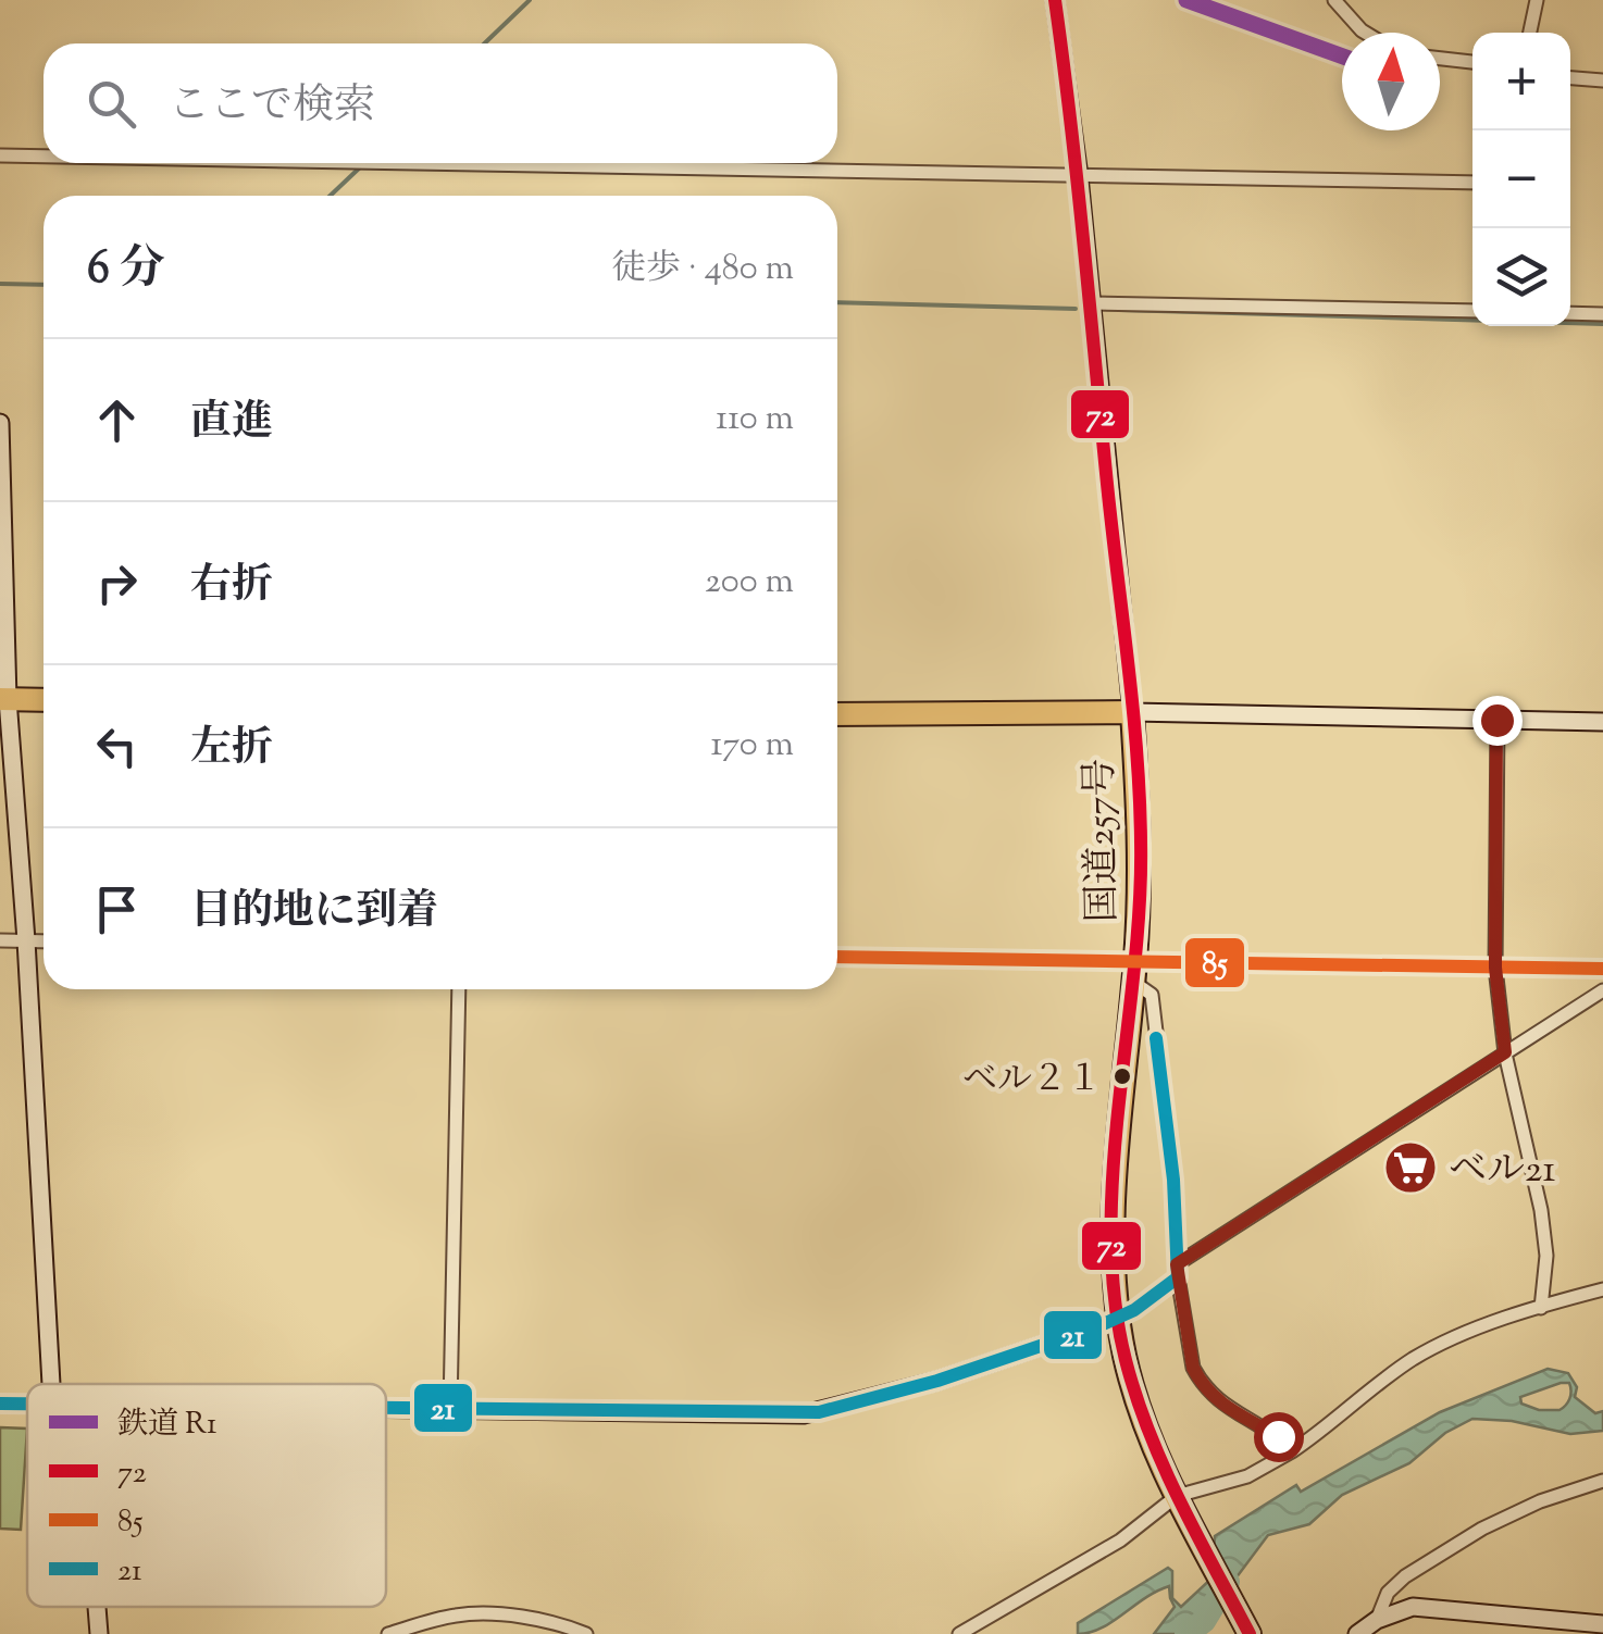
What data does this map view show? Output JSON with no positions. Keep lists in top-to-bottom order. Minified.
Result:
{"streets":{"highway":["国道257号"]},"places":{"other":["ベル２１"],"supermarket":["ベル21"]},"lines":["rail line R1","transit line 72","transit line 85","transit line 21"],"legend":["鉄道 R1","72","85","21"],"north":"top","page":{"map_buttons":["+","−"],"search":"ここで検索","heading":["6 分","徒歩 · 480 m"],"list":[["直進","110 m"],["右折","200 m"],["左折","170 m"],"目的地に到着"]}}
